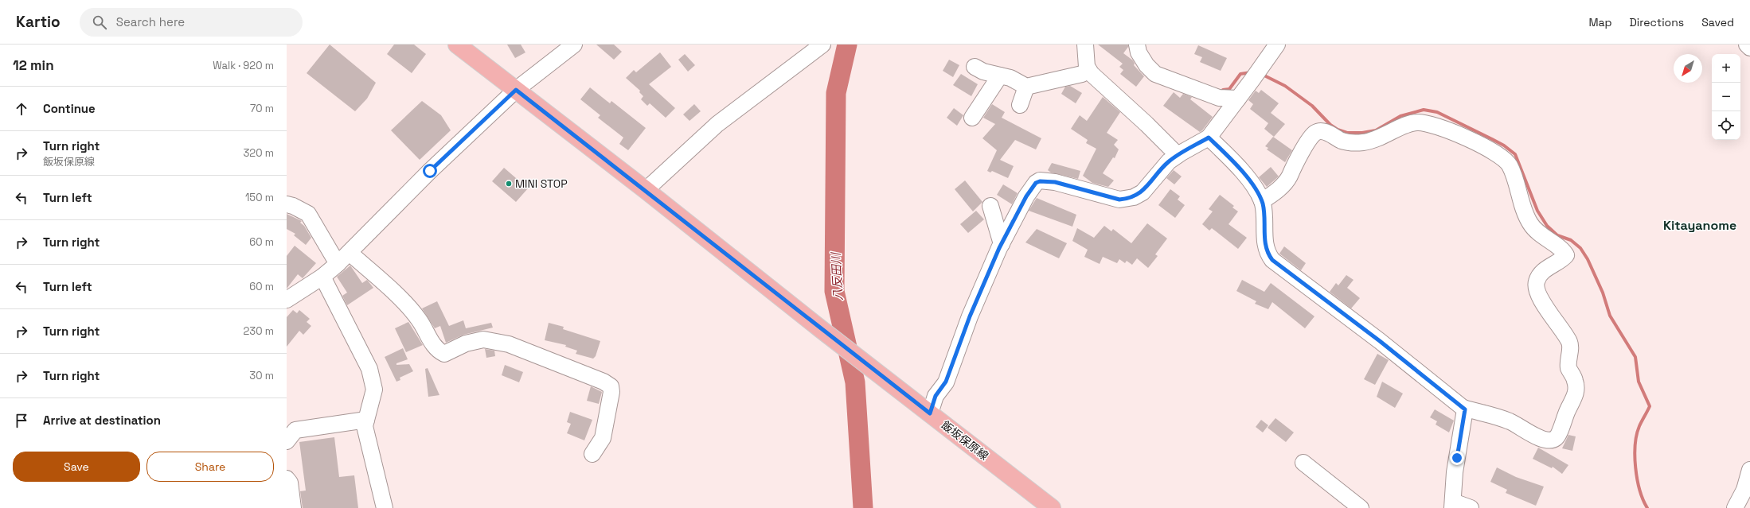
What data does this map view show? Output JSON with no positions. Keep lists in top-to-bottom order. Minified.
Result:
{"streets":{"main road":["飯坂保原線"]},"districts":["Kitayanome"],"water":["八反田川"],"places":["MINI STOP"],"north":"bottom left","page":{"header":"Kartio","search":"Search here","nav":["Map","Directions","Saved"],"heading":["12 min","Walk · 920 m"],"map_buttons":["+","−"],"list":[["Continue","70 m"],["Turn right","飯坂保原線","320 m"],["Turn left","150 m"],["Turn right","60 m"],["Turn left","60 m"],["Turn right","230 m"],["Turn right","30 m"],"Arrive at destination"],"buttons":["Save","Share"]}}
